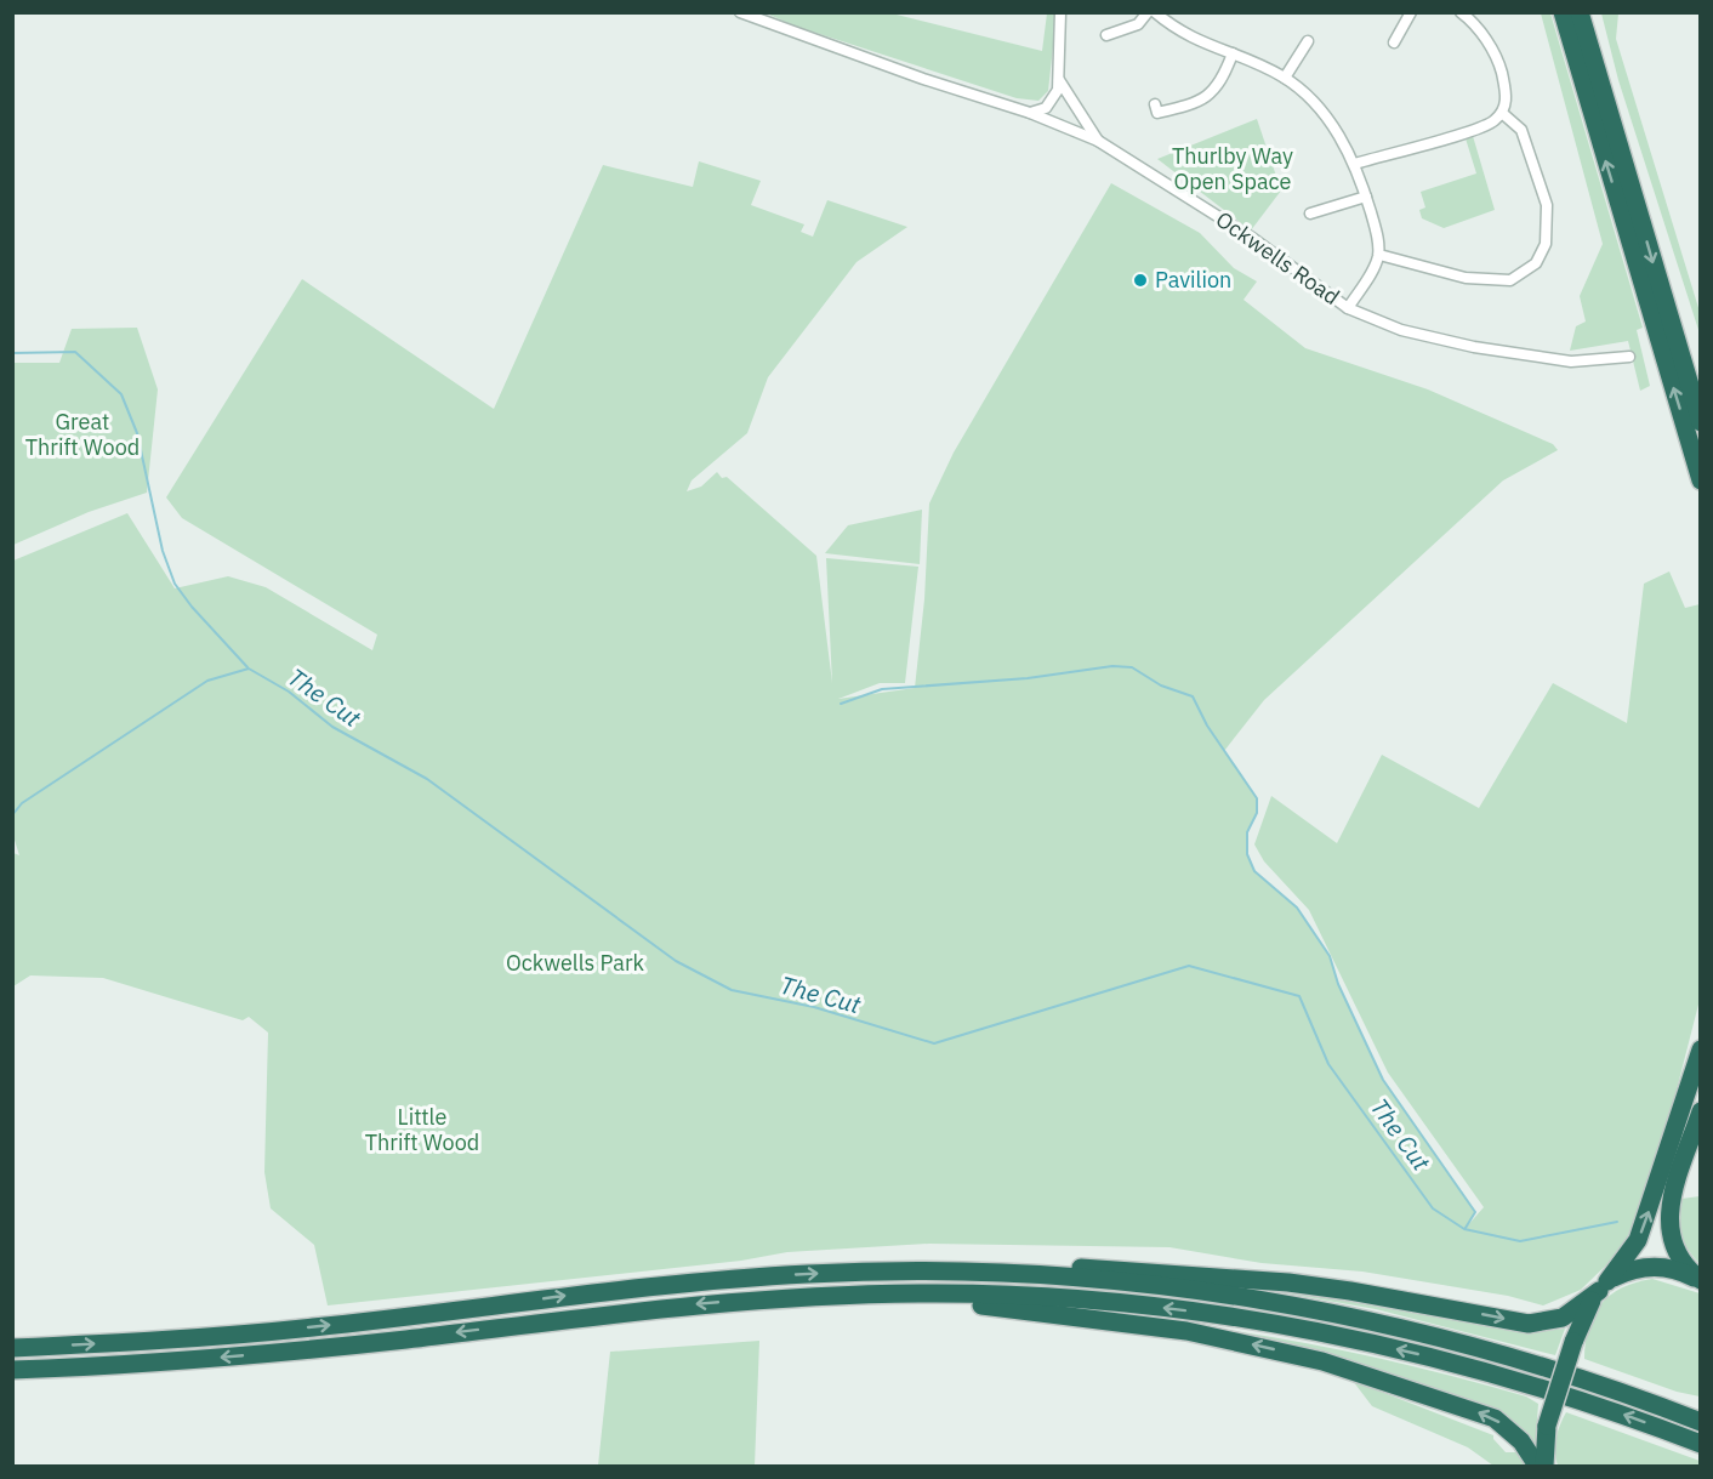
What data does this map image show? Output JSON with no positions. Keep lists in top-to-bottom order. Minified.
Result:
{"streets":{"street":["Ockwells Road"]},"water":["The Cut"],"parks":["Thurlby Way Open Space","Great Thrift Wood","Ockwells Park","Little Thrift Wood"],"places":["Pavilion"]}
